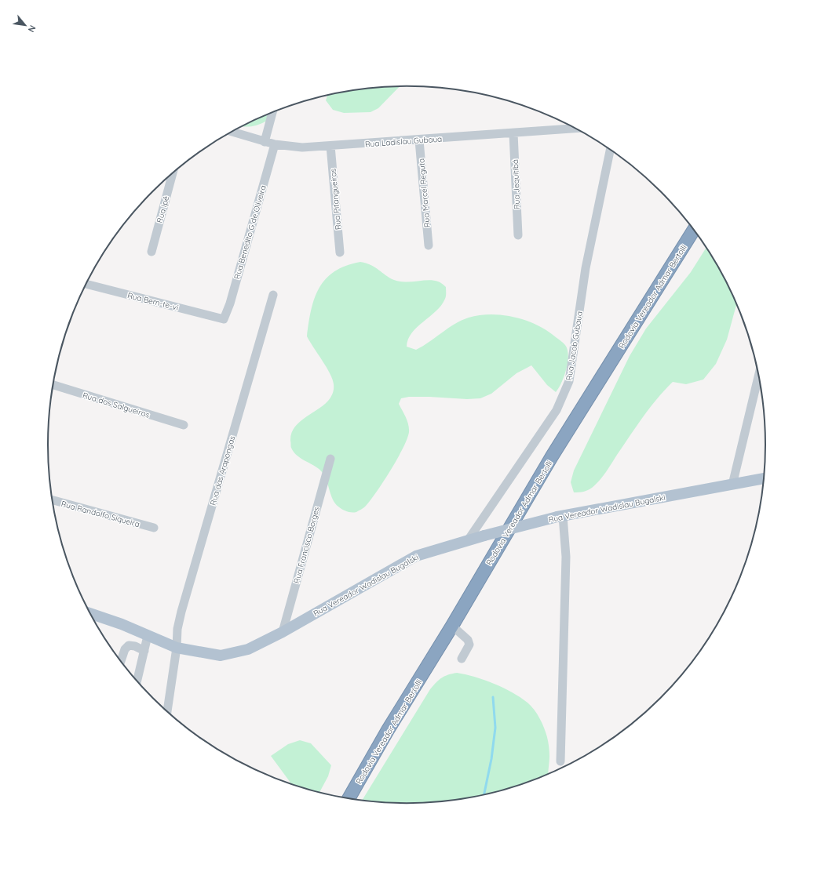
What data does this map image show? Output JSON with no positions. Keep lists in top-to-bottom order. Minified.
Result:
{"streets":{"highway":["Rodovia Vereador Admar Bertolli"],"main road":["Rua Vereador Wadislau Bugalski"],"street":["Rua Ladislau Gubaua","Rua Jequitibá","Rua Marcel Reguta","Rua Pitangueiras","Rua Ipê","Rua Benedito G de Oliveira","Rua Bem-te-vi","Rua Jacob Gubaua","Rua dos Salgueiros","Rua das Arapongas","Rua Randolfo Siqueira","Rua Francisco Borges"]},"crossings":[["Rua Ladislau Gubaua","Rua Jequitibá"],["Rua Ladislau Gubaua","Rua Marcel Reguta"],["Rua Ladislau Gubaua","Rua Pitangueiras"],["Rua Ladislau Gubaua","Rua Benedito G de Oliveira"],["Rua Benedito G de Oliveira","Rua Bem-te-vi"],["Rua Jacob Gubaua","Rua Vereador Wadislau Bugalski"],["Rua das Arapongas","Rua Vereador Wadislau Bugalski"],["Rua Vereador Wadislau Bugalski","Rua Francisco Borges"]],"north":"bottom right"}
